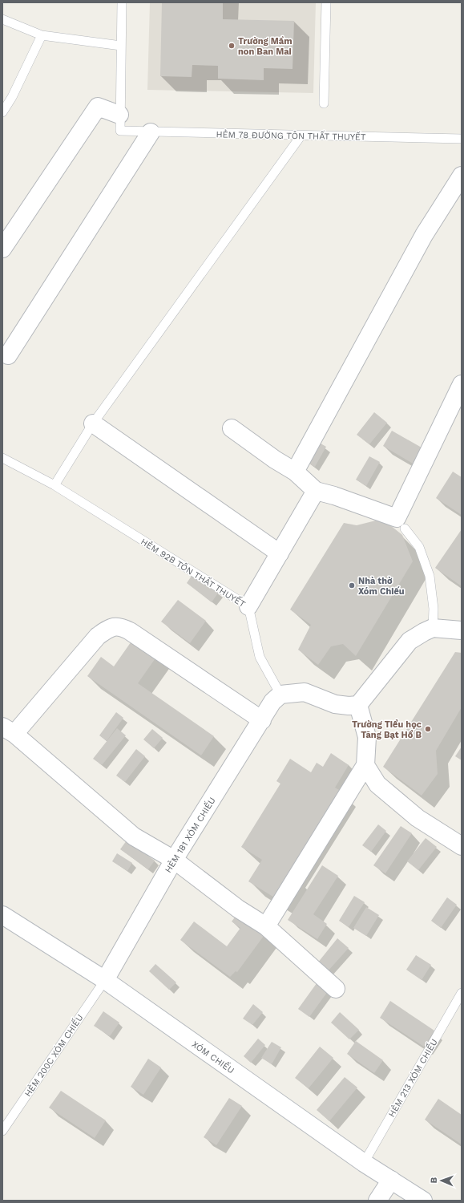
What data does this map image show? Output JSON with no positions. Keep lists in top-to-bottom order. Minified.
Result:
{"streets":{"street":["HẺM 181 XÓM CHIẾU","XÓM CHIẾU"],"lane":["HẺM 78 ĐƯỜNG TÔN THẤT THUYẾT","HẺM 92B TÔN THẤT THUYẾT","HẺM 200C XÓM CHIẾU","HẺM 213 XÓM CHIẾU"]},"crossings":[["HẺM 92B TÔN THẤT THUYẾT","HẺM 181 XÓM CHIẾU"],["HẺM 181 XÓM CHIẾU","HẺM 200C XÓM CHIẾU"],["HẺM 181 XÓM CHIẾU","XÓM CHIẾU"],["HẺM 200C XÓM CHIẾU","XÓM CHIẾU"],["XÓM CHIẾU","HẺM 213 XÓM CHIẾU"]],"places":["Trường Mầm non Ban Mai","Nhà thờ Xóm Chiếu","Trường Tiểu học Tăng Bạt Hổ B"],"north":"left"}
